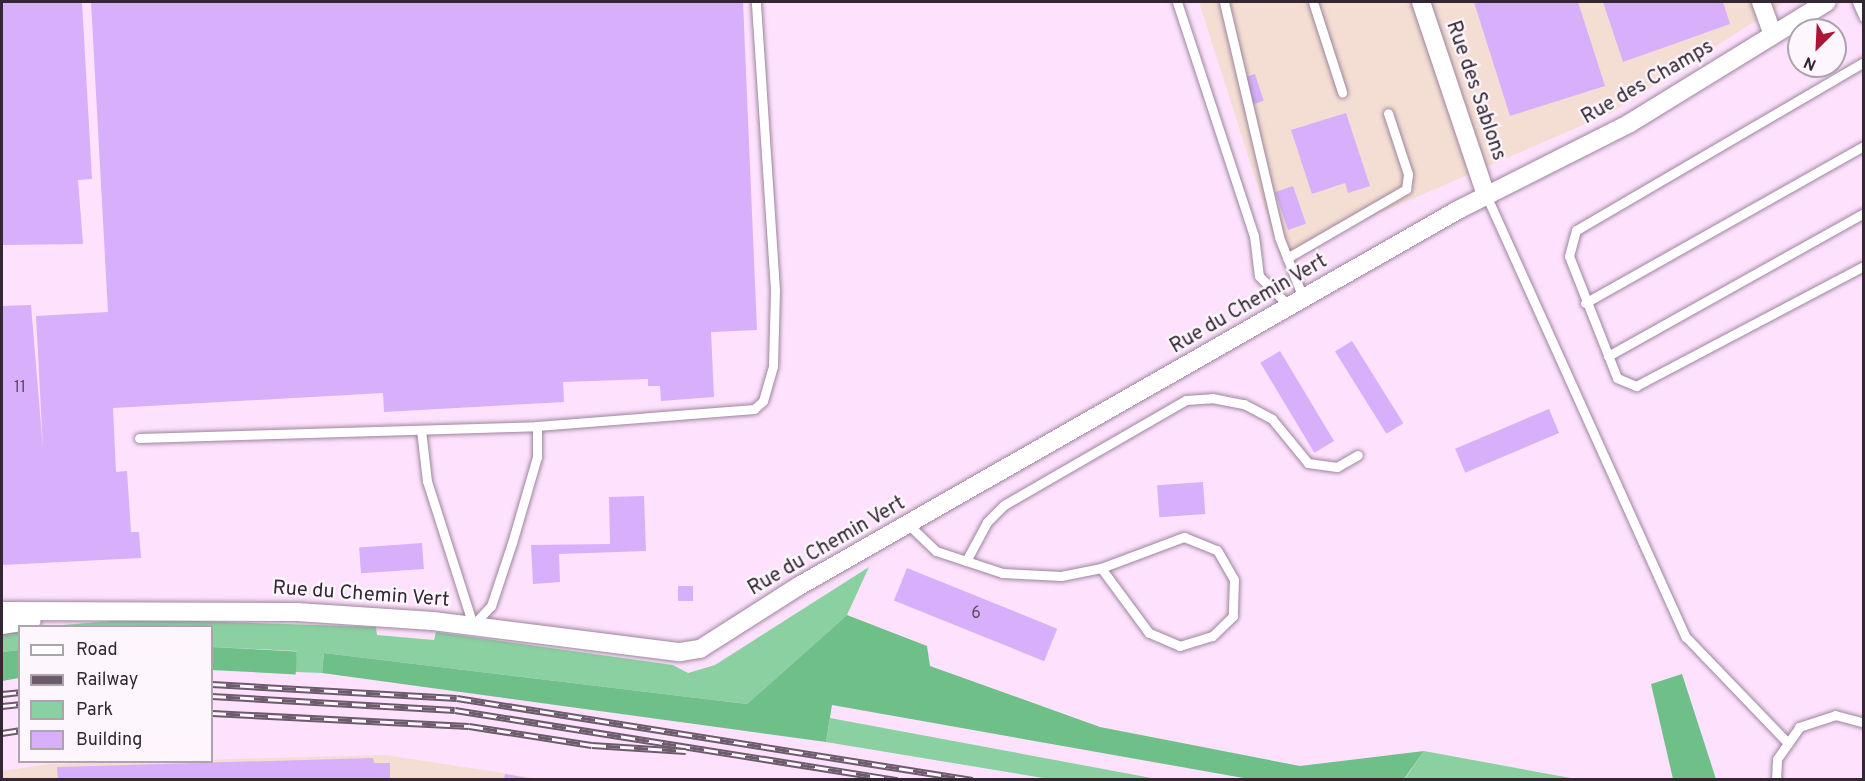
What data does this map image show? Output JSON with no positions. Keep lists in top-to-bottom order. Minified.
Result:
{"streets":{"street":["Rue des Champs","Rue des Sablons","Rue du Chemin Vert"]},"crossings":[["Rue des Champs","Rue des Sablons"],["Rue des Champs","Rue du Chemin Vert"],["Rue des Sablons","Rue du Chemin Vert"]],"house_numbers":["11","6"],"legend":["Road","Railway","Park","Building"],"north":"bottom left"}
